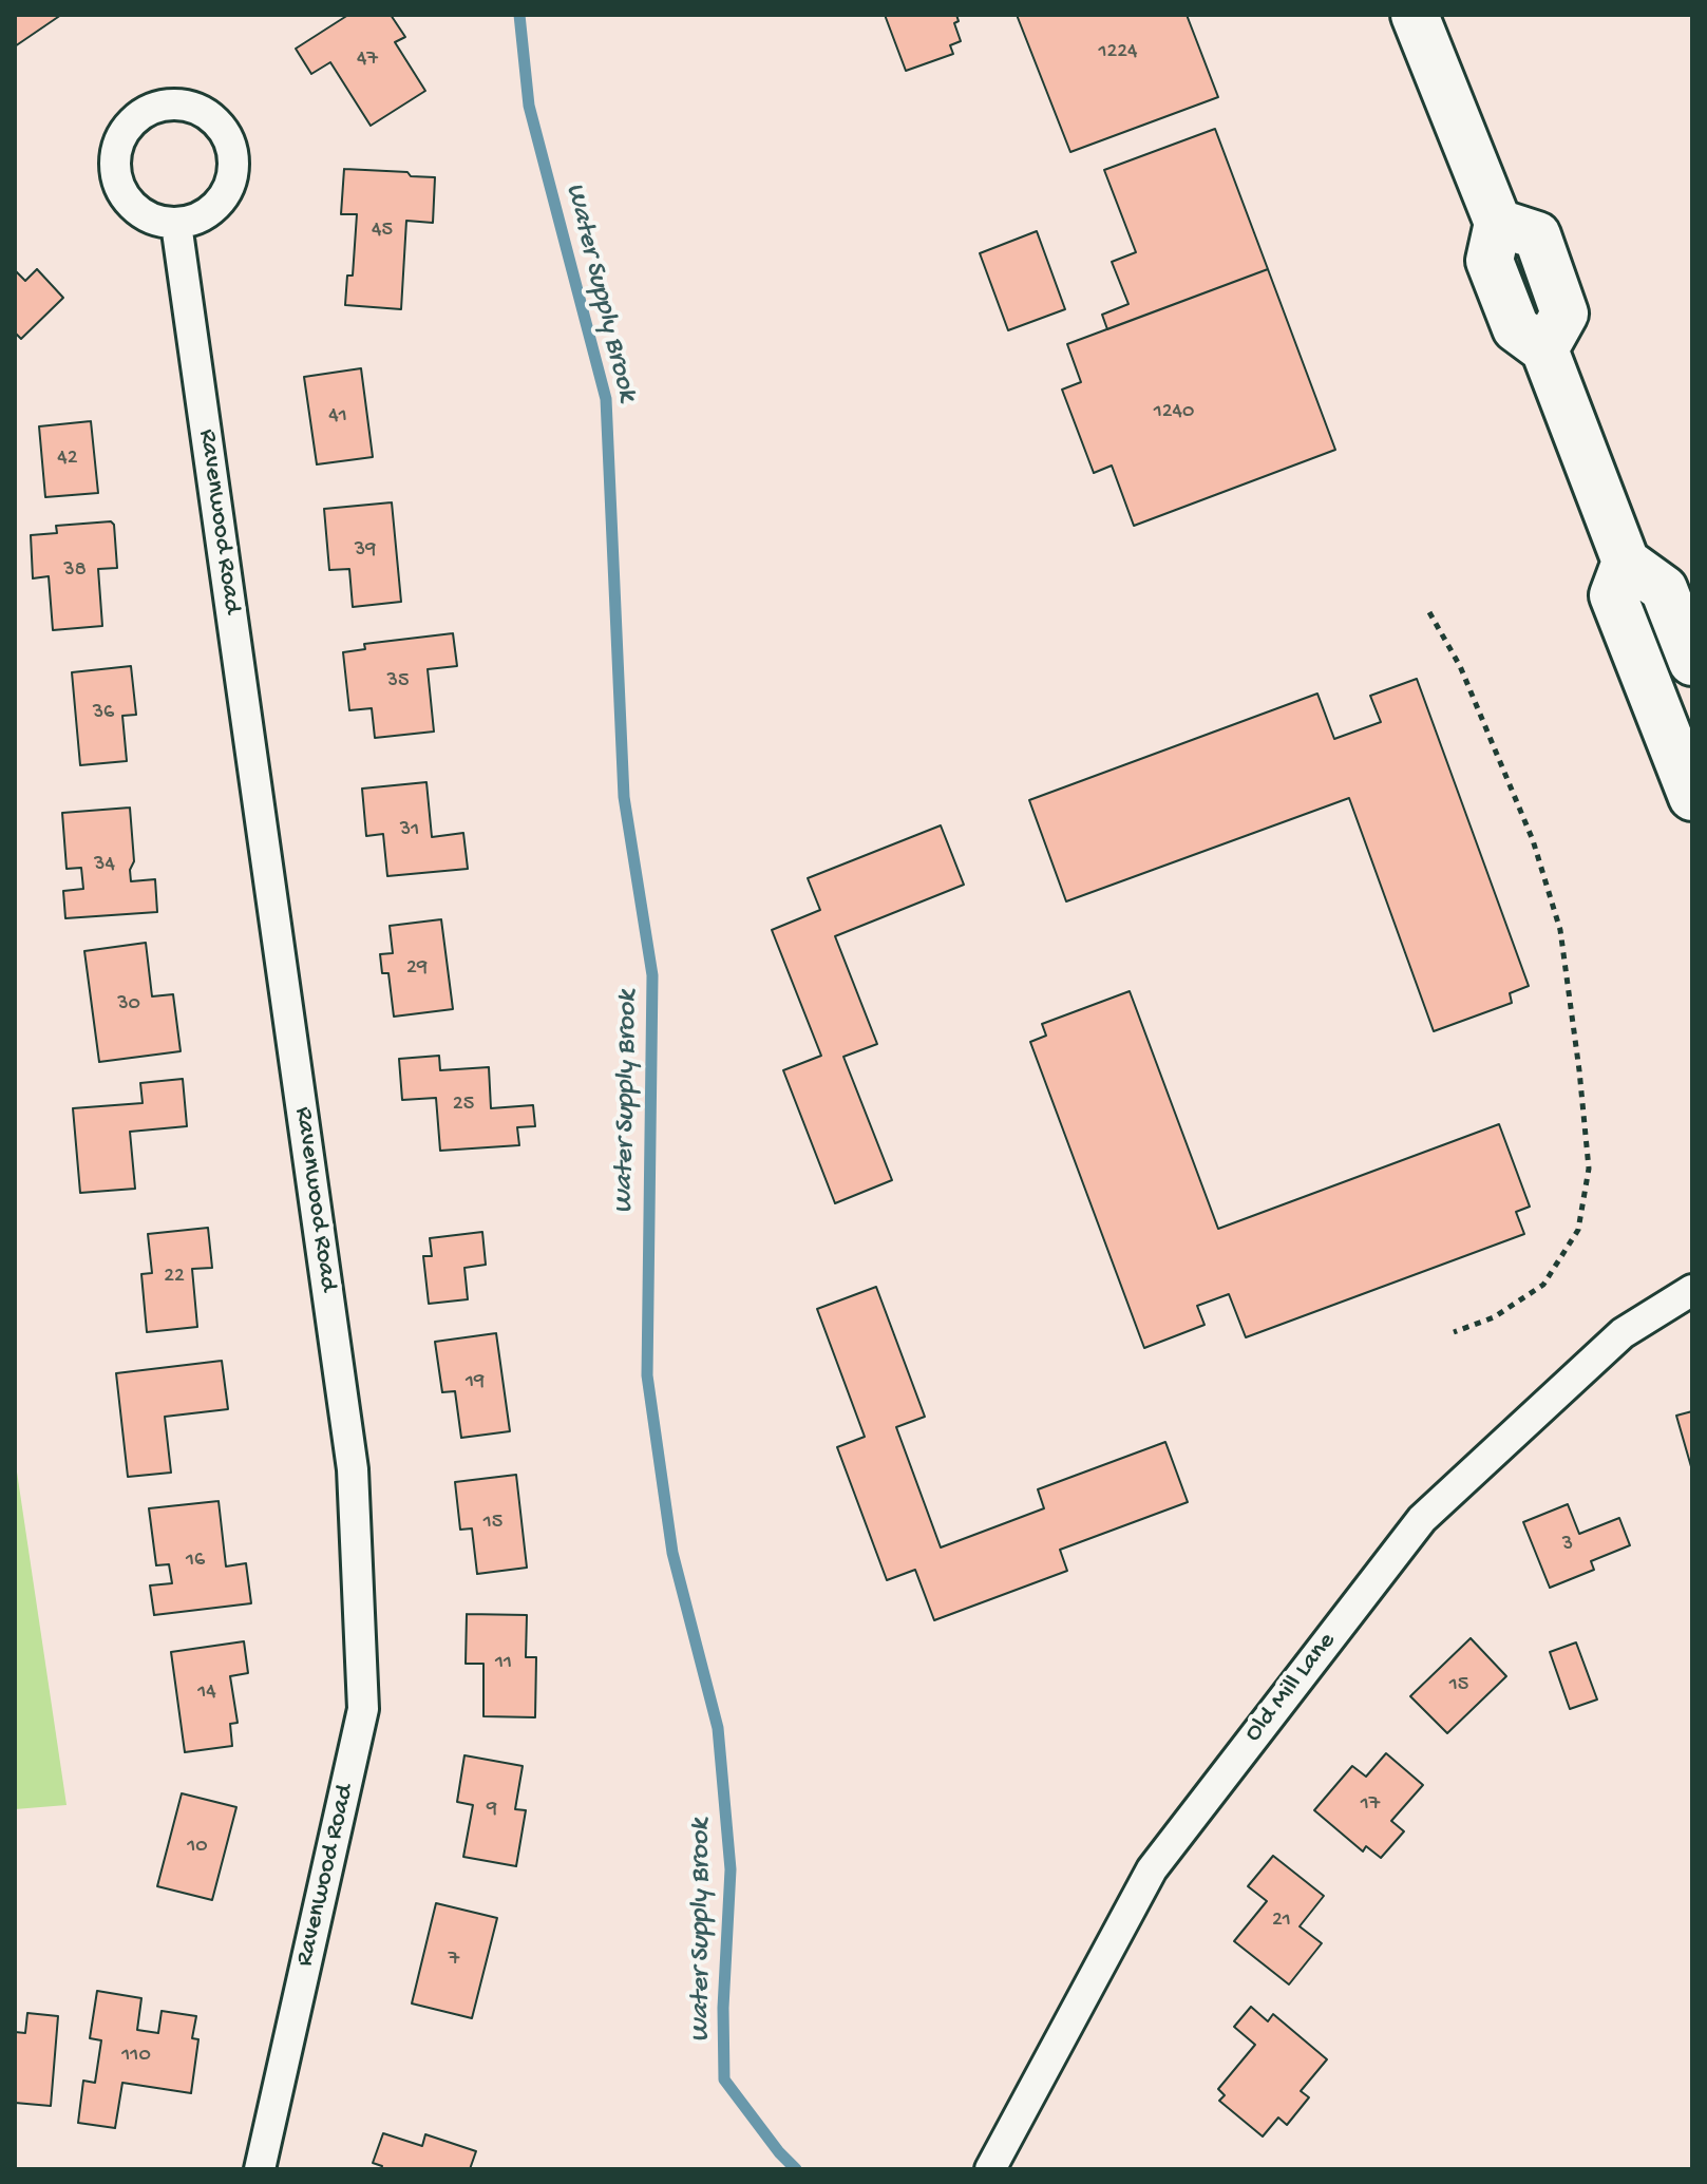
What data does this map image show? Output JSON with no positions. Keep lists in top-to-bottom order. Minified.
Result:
{"streets":{"street":["Ravenwood Road","Old Mill Lane"]},"water":["Water Supply Brook"],"house_numbers":["1224","47","45","1240","41","42","39","38","35","36","31","34","29","30","25","22","19","15","3","16","11","15","14","17","9","10","21","7","110"]}
